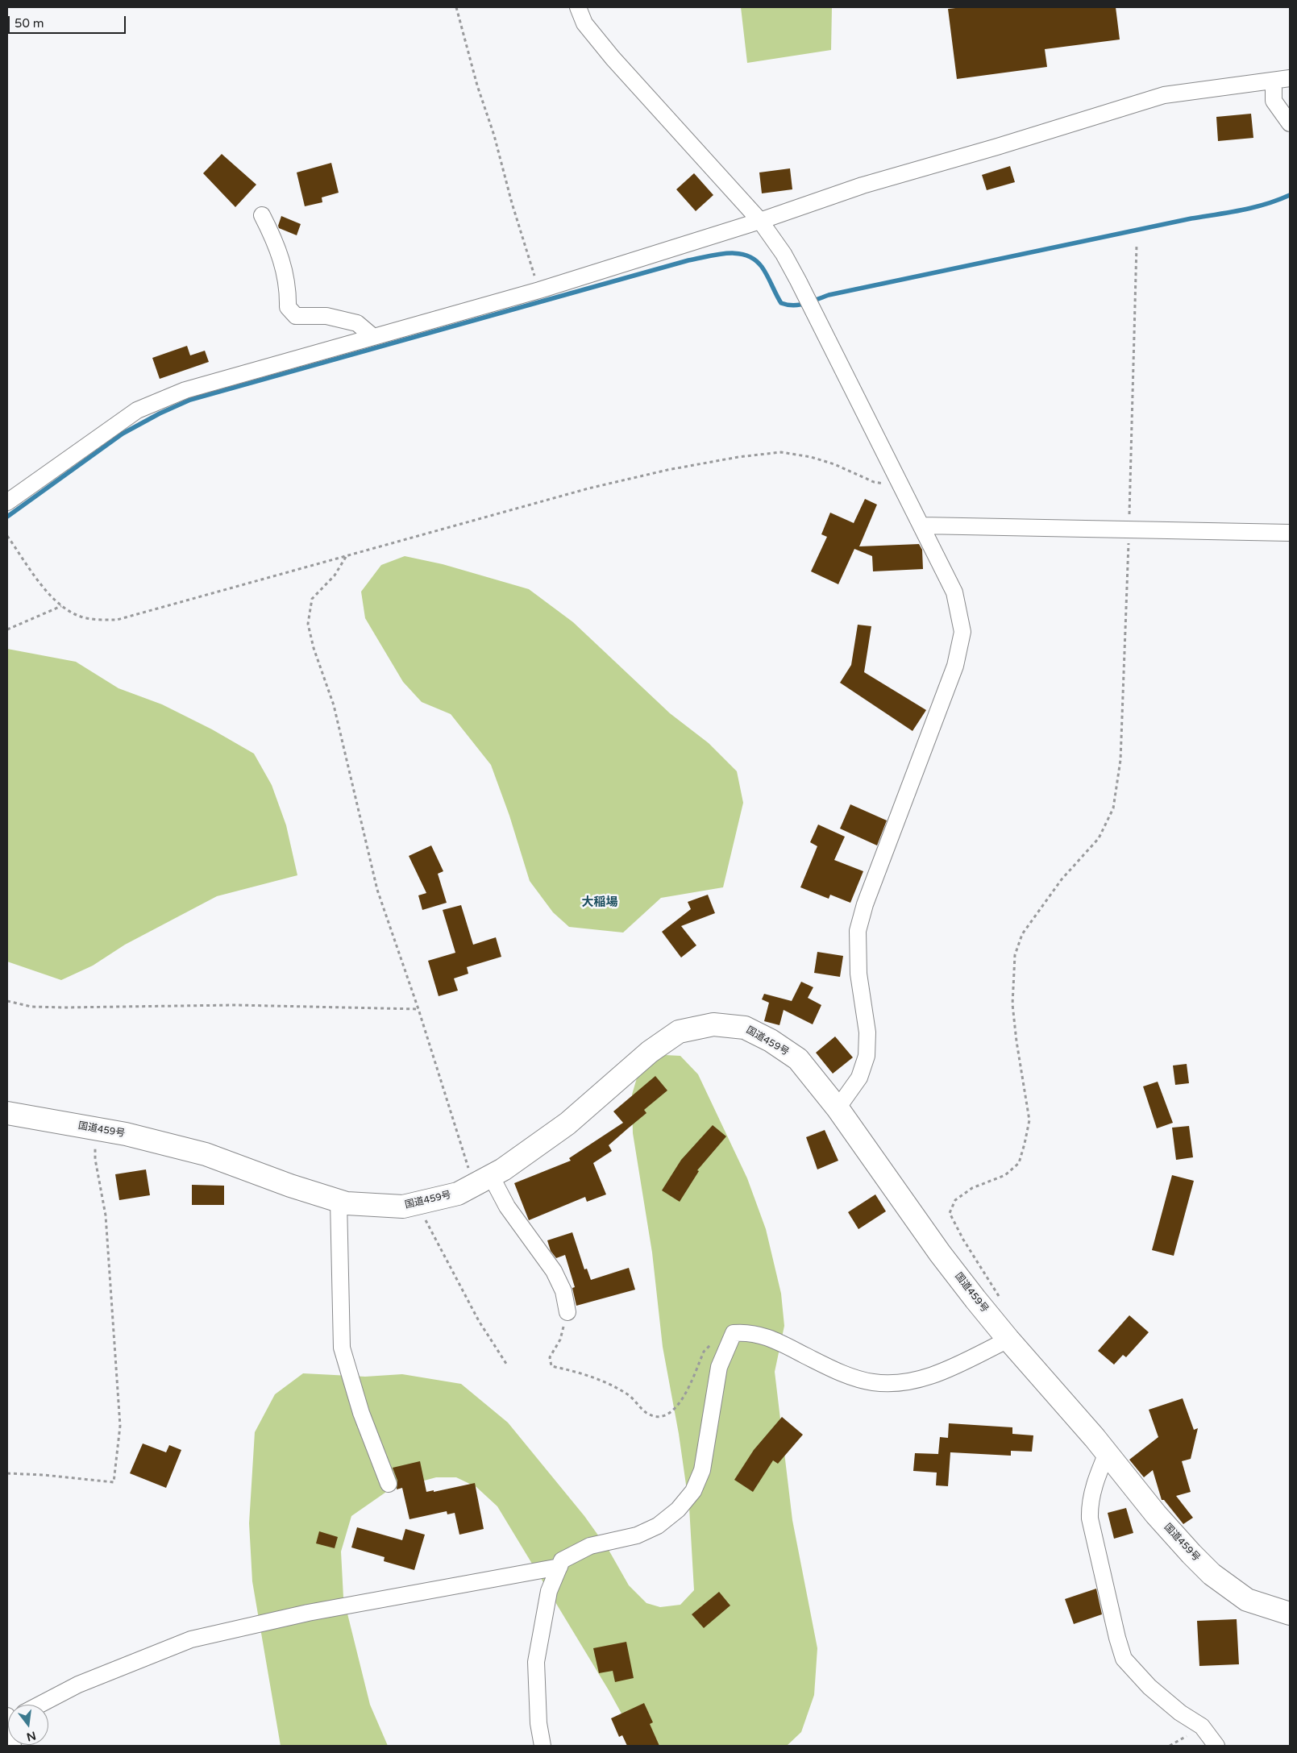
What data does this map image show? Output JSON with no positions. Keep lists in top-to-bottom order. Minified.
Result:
{"streets":{"highway":["国道459号"]},"districts":["大稲場"],"scale_bar":"50 m","north":"bottom"}
